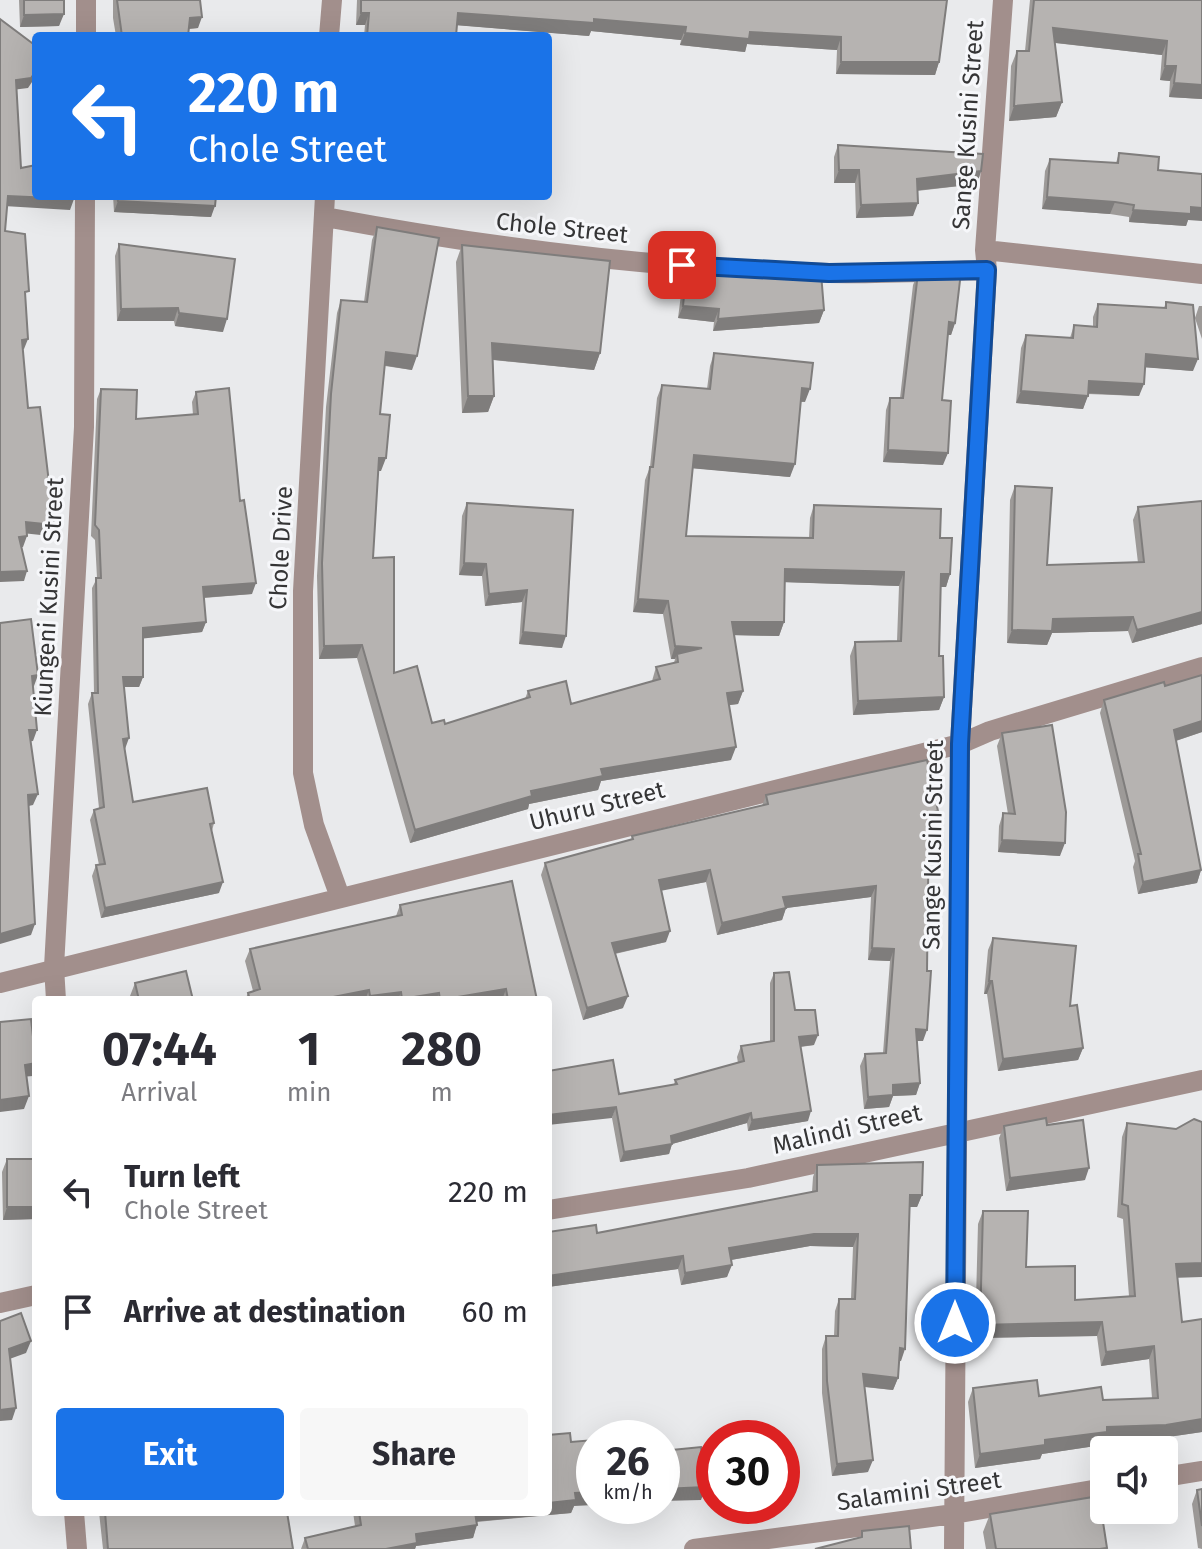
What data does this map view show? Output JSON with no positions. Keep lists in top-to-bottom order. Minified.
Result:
{"streets":{"street":["Sange Kusini Street","Chole Street","Chole Drive","Kiungeni Kusini Street","Uhuru Street","Malindi Street","Salamini Street"]},"crossings":[["Sange Kusini Street","Chole Street"],["Sange Kusini Street","Uhuru Street"],["Sange Kusini Street","Malindi Street"],["Sange Kusini Street","Salamini Street"],["Chole Street","Chole Drive"],["Chole Drive","Uhuru Street"],["Kiungeni Kusini Street","Uhuru Street"]],"page":{"turn":["220 m","Chole Street"],"eta":["07:44","Arrival","1","min","280","m"],"list":[{"name":"Turn left","note":"Chole Street","value":"220 m"},{"name":"Arrive at destination","value":"60 m"}],"buttons":["Exit","Share"],"speed":"26 km/h","limit":"30"}}
